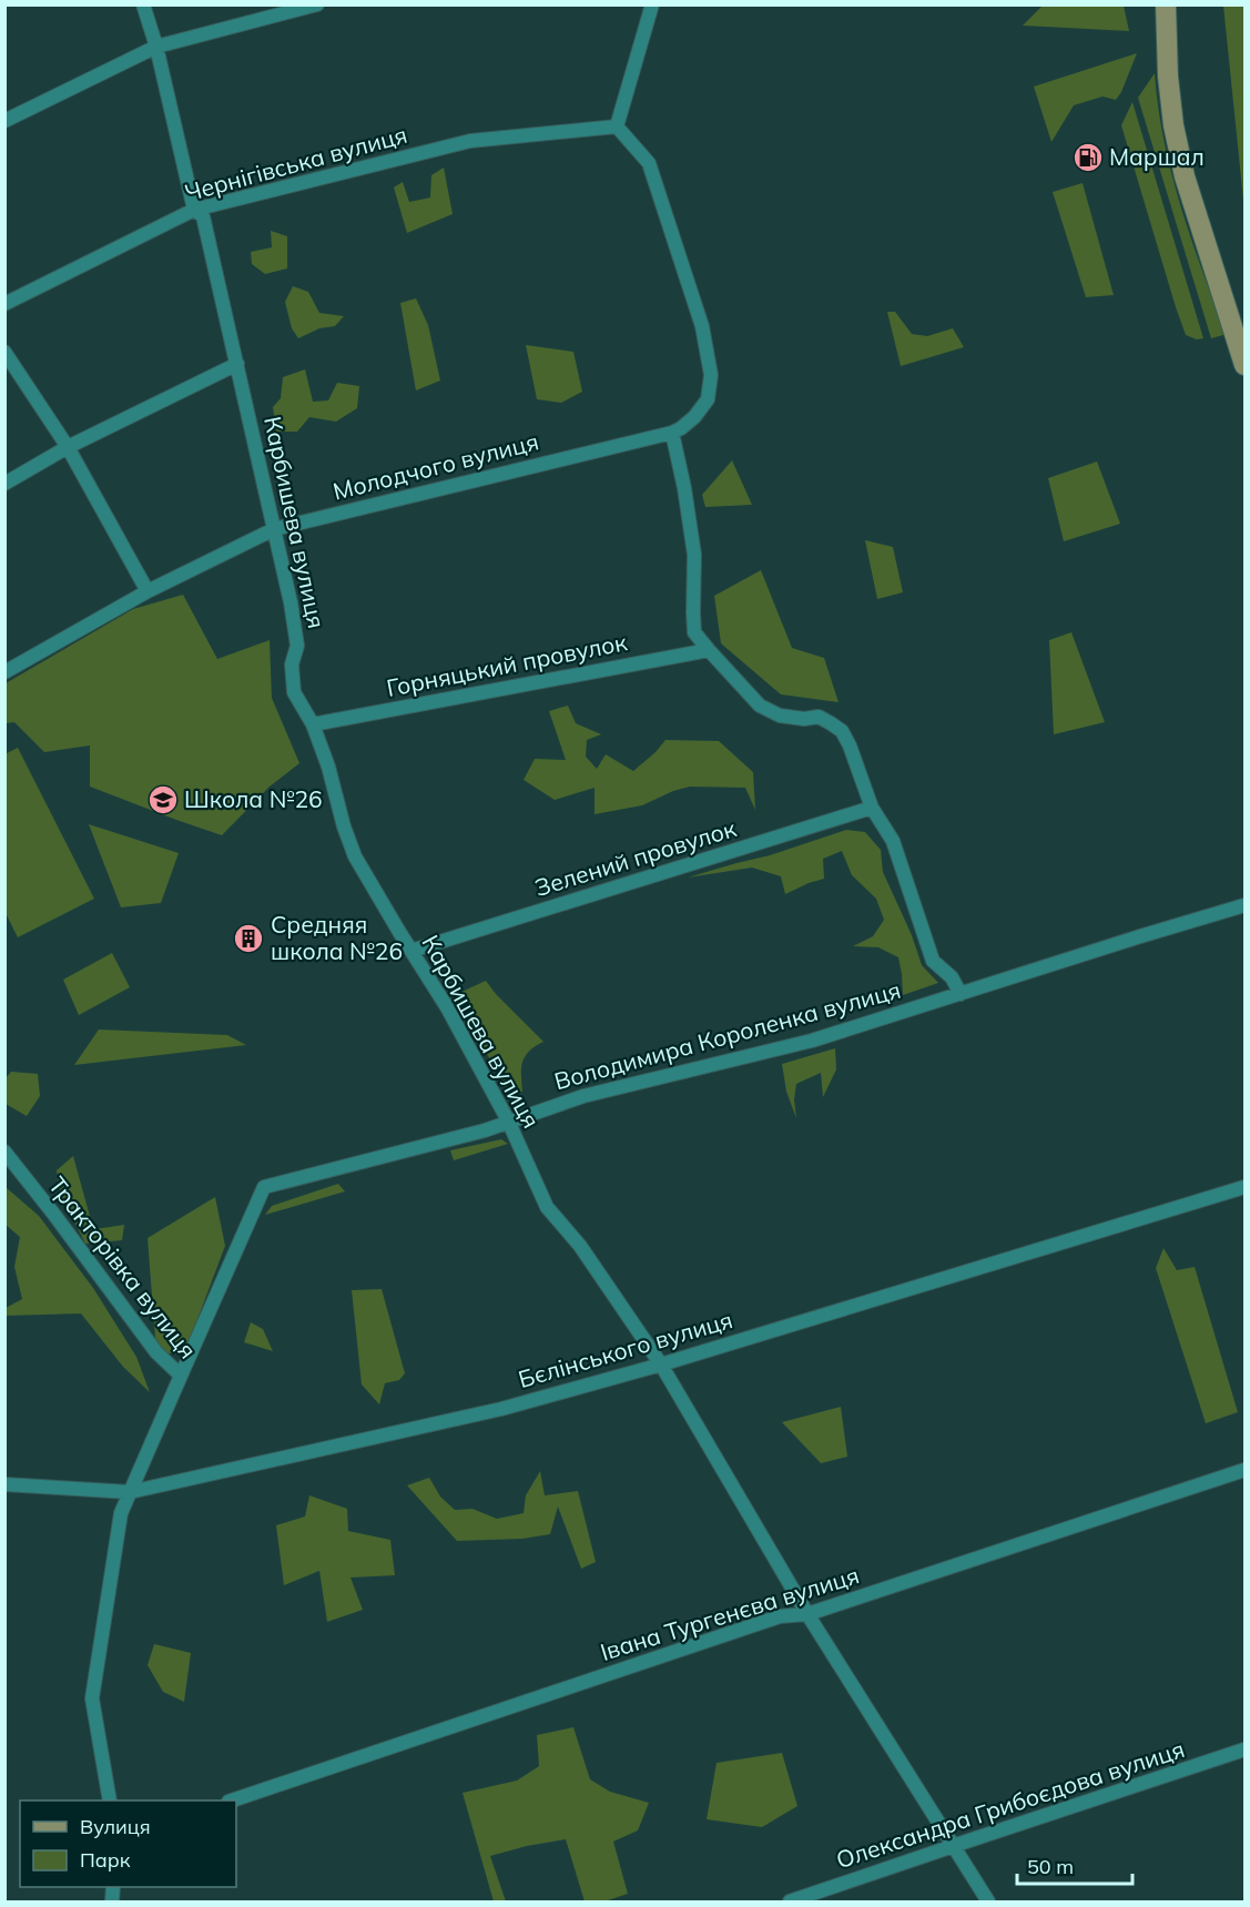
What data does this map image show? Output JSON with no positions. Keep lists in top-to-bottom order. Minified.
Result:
{"streets":{"street":["Чернігівська вулиця","Молодчого вулиця","Карбишева вулиця","Горняцький провулок","Зелений провулок","Володимира Короленка вулиця","Тракторівка вулиця","Бєлінського вулиця","Івана Тургенєва вулиця","Олександра Грибоєдова вулиця"]},"crossings":[["Чернігівська вулиця","Карбишева вулиця"],["Молодчого вулиця","Карбишева вулиця"],["Карбишева вулиця","Горняцький провулок"],["Карбишева вулиця","Зелений провулок"],["Карбишева вулиця","Володимира Короленка вулиця"],["Карбишева вулиця","Бєлінського вулиця"],["Карбишева вулиця","Івана Тургенєва вулиця"],["Карбишева вулиця","Олександра Грибоєдова вулиця"],["Володимира Короленка вулиця","Тракторівка вулиця"],["Тракторівка вулиця","Бєлінського вулиця"]],"places":{"fuel station":["Маршал"],"school or university":["Школа №26"],"building":["Средняя школа №26"]},"legend":["Вулиця","Парк"],"scale_bar":"50 m"}
